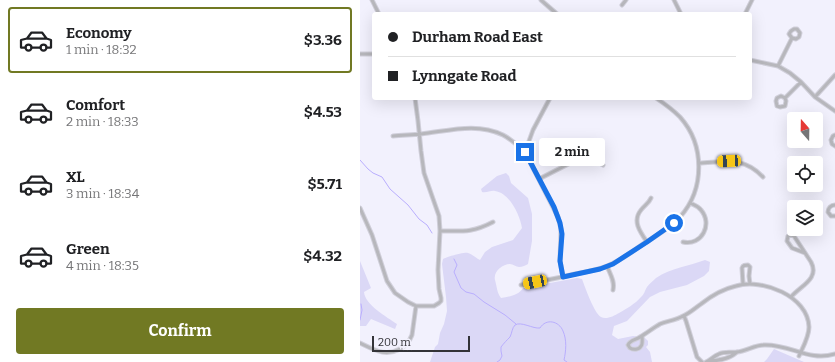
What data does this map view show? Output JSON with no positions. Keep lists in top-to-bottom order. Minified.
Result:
{"scale_bar":"200 m","north":"top","page":{"list":[{"name":"Economy","note":"1 min · 18:32","value":"$3.36"},{"name":"Comfort","note":"2 min · 18:33","value":"$4.53"},{"name":"XL","note":"3 min · 18:34","value":"$5.71"},{"name":"Green","note":"4 min · 18:35","value":"$4.32"}],"banner":["Durham Road East","Lynngate Road"],"bubble":"2 min","buttons":"Confirm","scale":"200 m"}}
